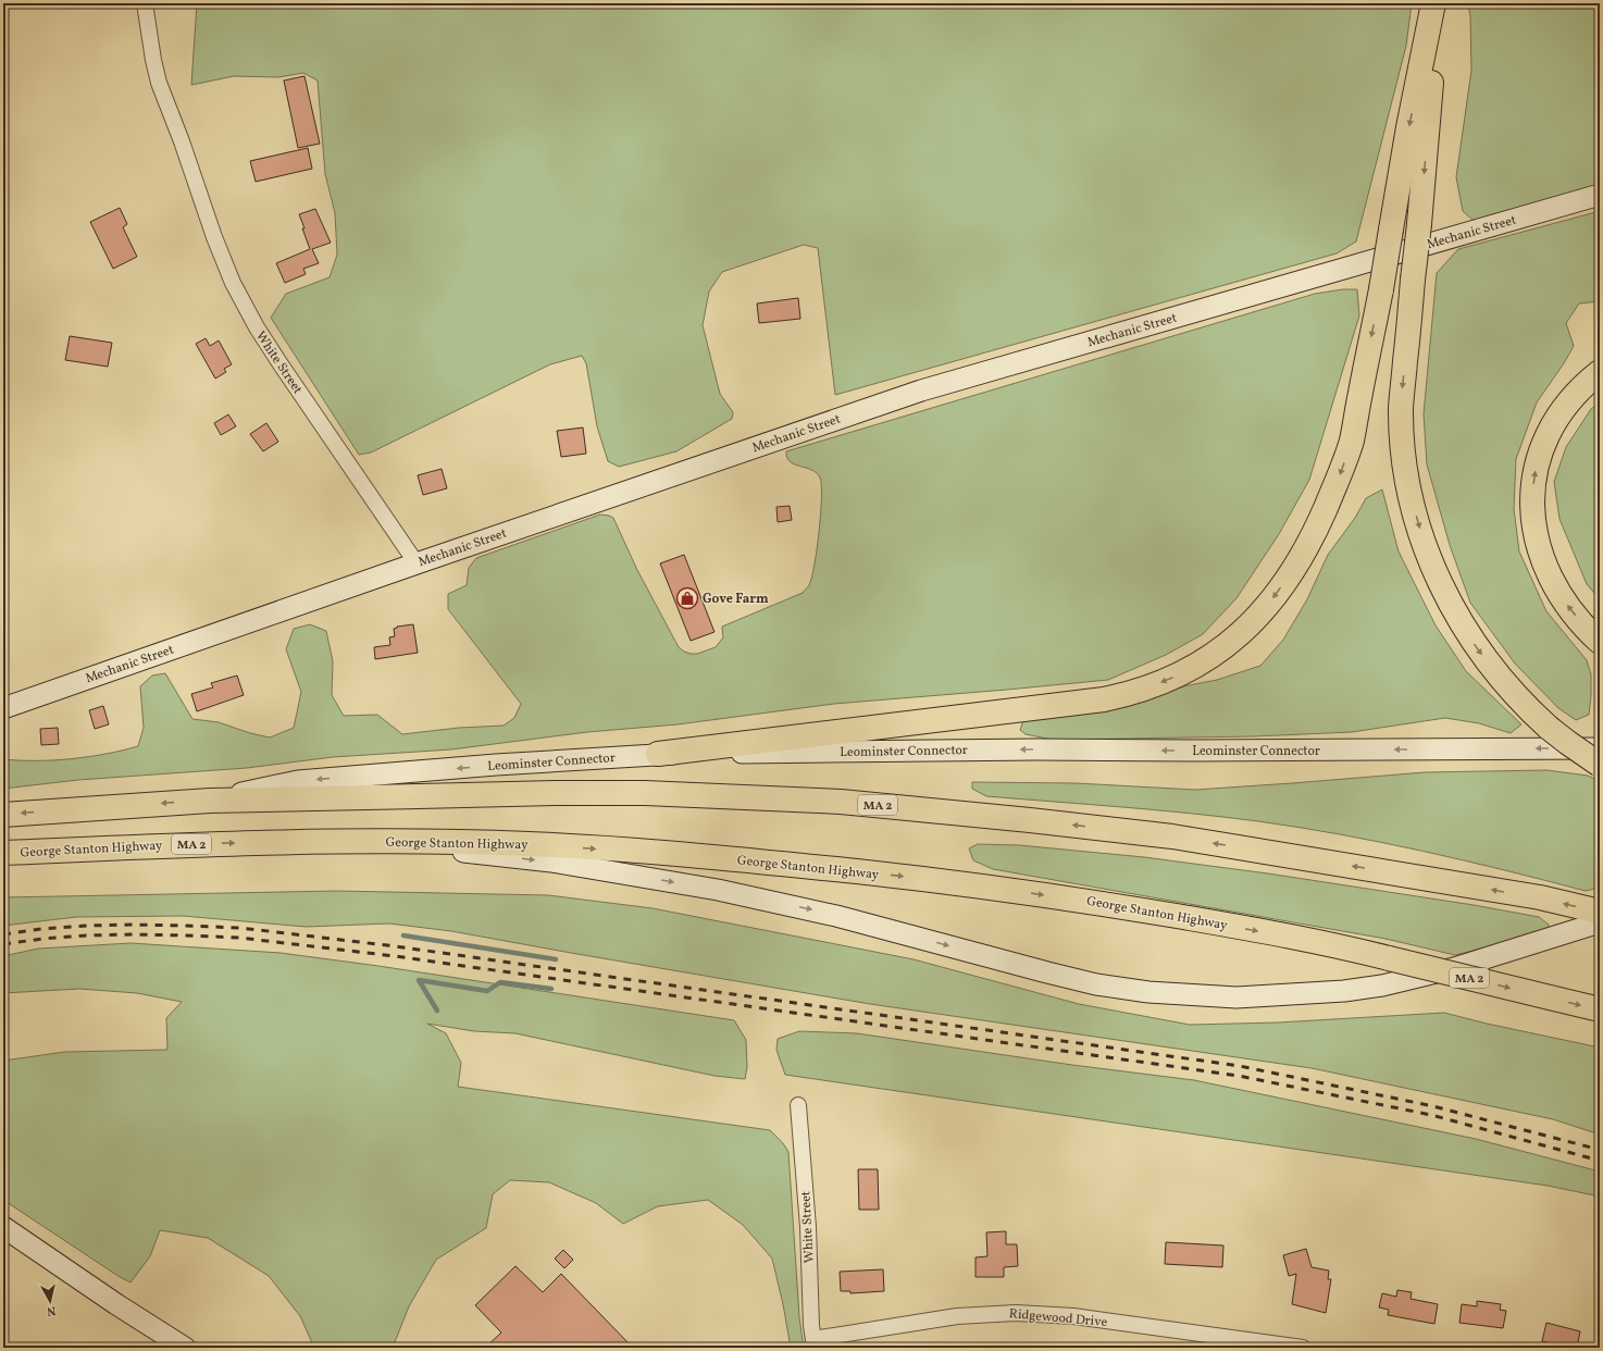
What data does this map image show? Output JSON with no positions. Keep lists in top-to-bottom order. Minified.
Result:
{"streets":{"highway":["MA 2","George Stanton Highway"],"main road":["Mechanic Street","Leominster Connector"],"street":["White Street","Ridgewood Drive"]},"crossings":[["Mechanic Street","White Street"],["White Street","Ridgewood Drive"],["Leominster Connector","MA 2"]],"places":{"shop":["Gove Farm"]},"north":"bottom"}
